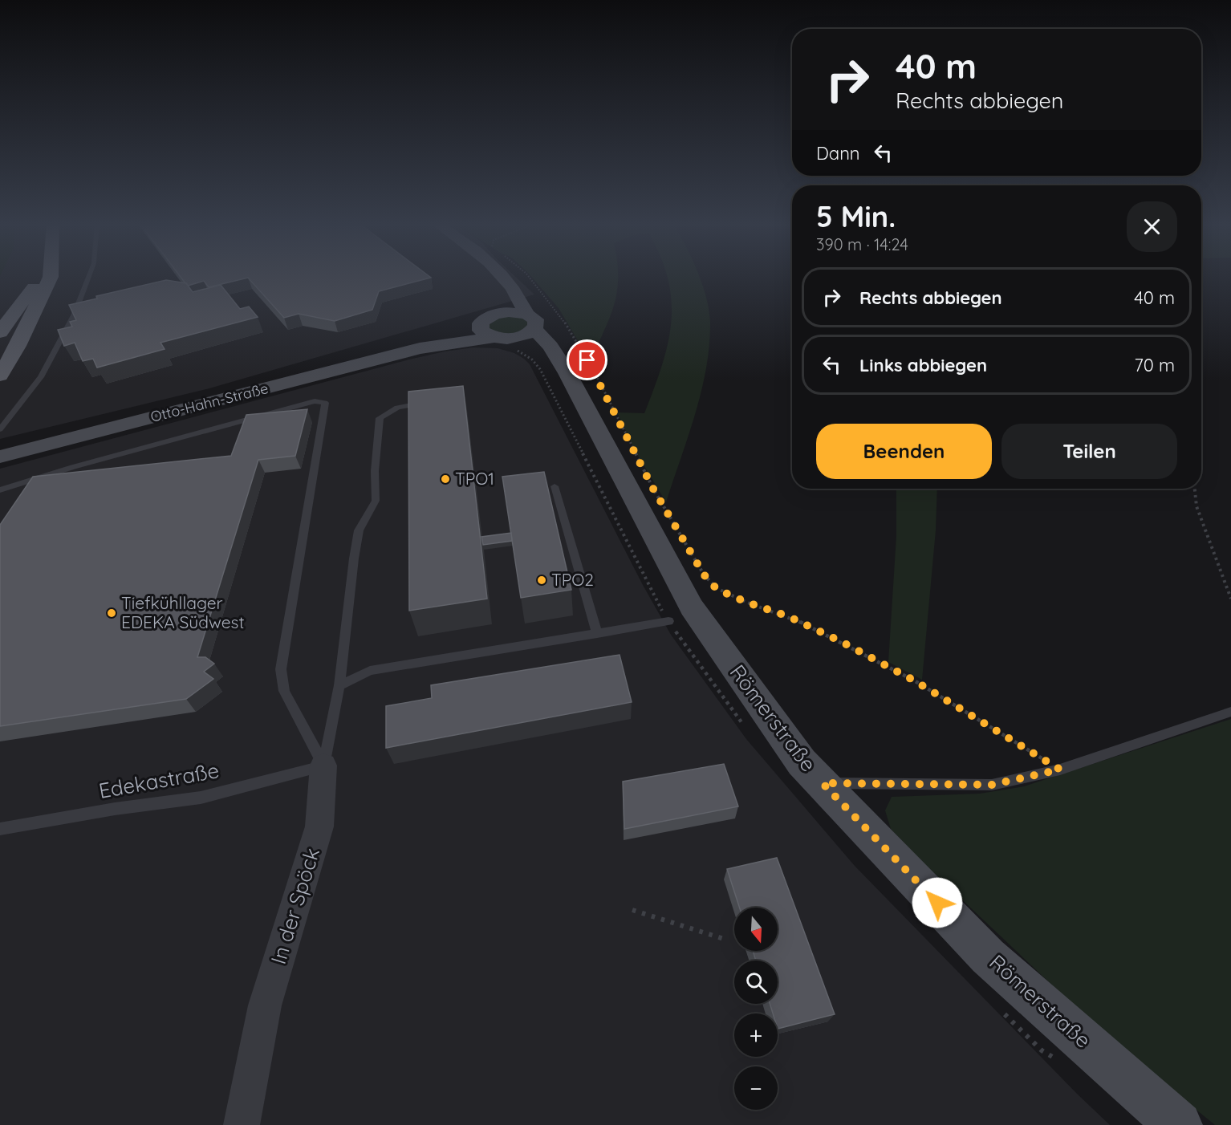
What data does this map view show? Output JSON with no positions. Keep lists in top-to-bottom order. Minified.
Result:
{"streets":{"street":["Otto-Hahn-Straße","Römerstraße","In der Spöck"],"lane":["Edekastraße"]},"crossings":[["Otto-Hahn-Straße","Römerstraße"],["Edekastraße","In der Spöck"]],"places":["TPO1","TPO2","Tiefkühllager EDEKA Südwest"],"north":"bottom","page":{"turn":["40 m","Rechts abbiegen"],"then":"Dann","heading":["5 Min.","390 m · 14:24"],"list":[{"name":"Rechts abbiegen","value":"40 m"},{"name":"Links abbiegen","value":"70 m"}],"buttons":["Beenden","Teilen"],"map_buttons":["+","−"]}}
